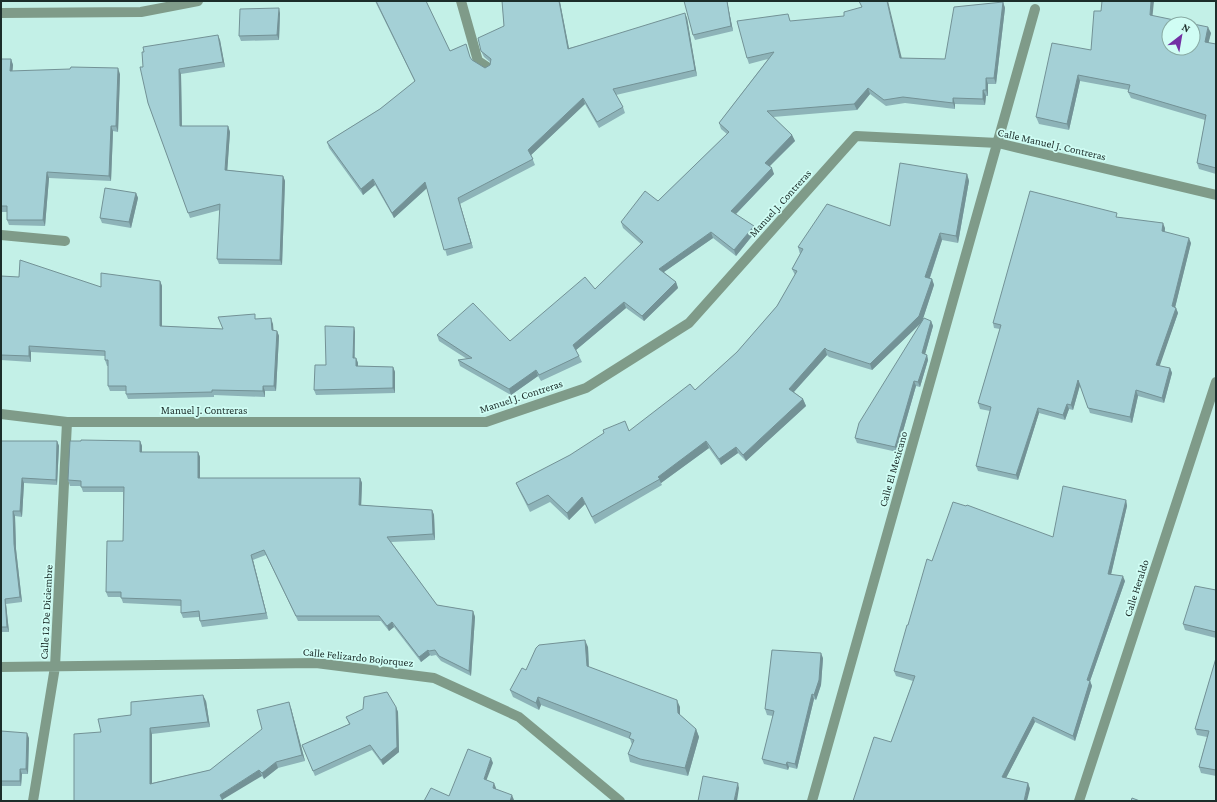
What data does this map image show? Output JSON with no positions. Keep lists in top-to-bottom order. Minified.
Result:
{"streets":{"street":["Calle Manuel J. Contreras","Manuel J. Contreras","Calle El Mexicano","Calle Heraldo","Calle 12 De Diciembre","Calle Felizardo Bojorquez"]},"crossings":[["Calle Manuel J. Contreras","Manuel J. Contreras"],["Calle Manuel J. Contreras","Calle El Mexicano"],["Manuel J. Contreras","Calle 12 De Diciembre"],["Calle 12 De Diciembre","Calle Felizardo Bojorquez"]],"north":"top right"}
